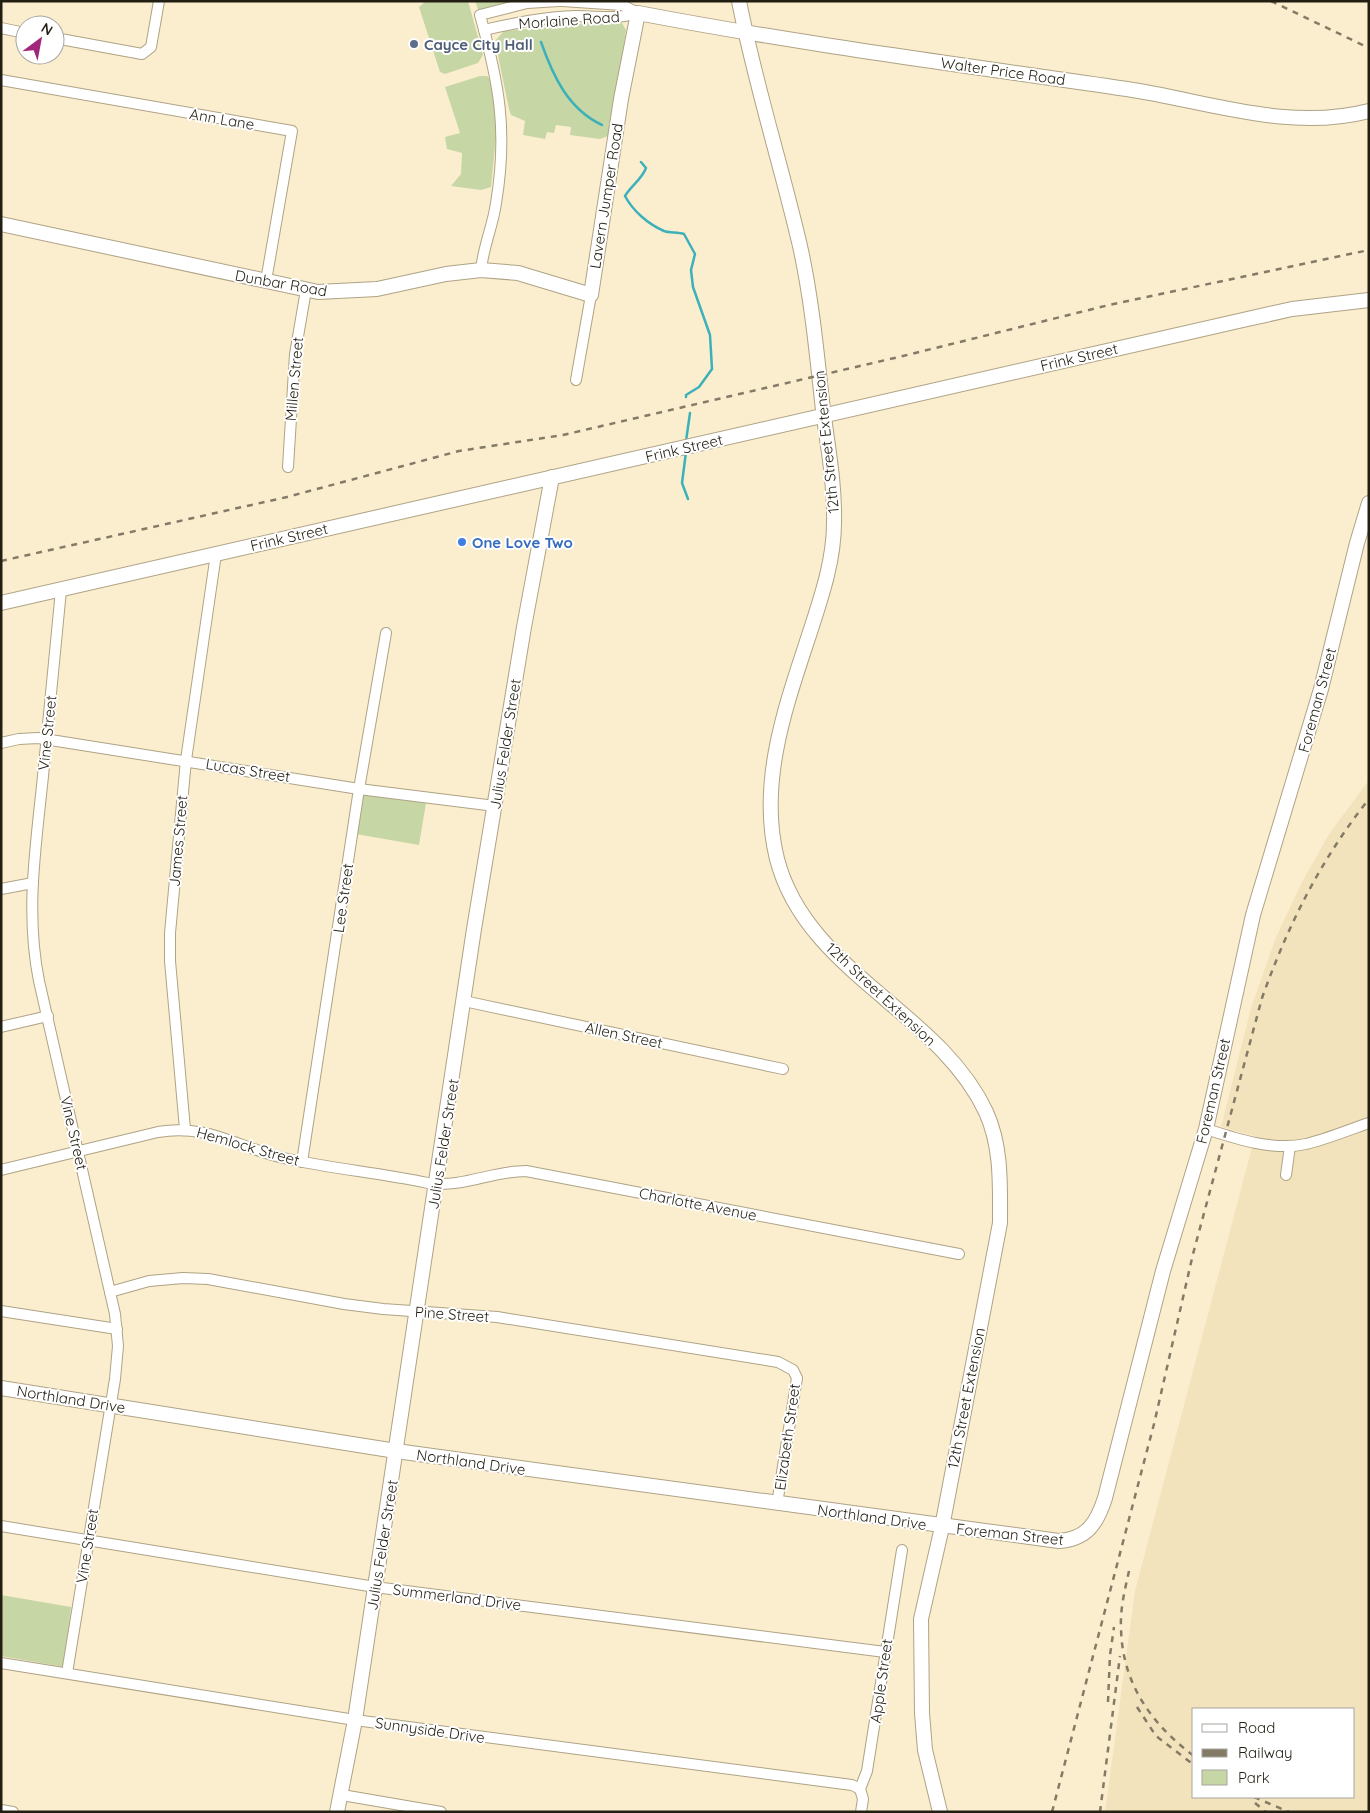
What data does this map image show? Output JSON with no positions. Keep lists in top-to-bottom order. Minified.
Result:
{"streets":{"street":["Morlaine Road","Walter Price Road","Ann Lane","Lavern Jumper Road","Dunbar Road","Frink Street","Millen Street","12th Street Extension","Foreman Street","Vine Street","Julius Felder Street","Lucas Street","James Street","Lee Street","Allen Street","Hemlock Street","Charlotte Avenue","Pine Street","Northland Drive","Elizabeth Street","Summerland Drive","Apple Street","Sunnyside Drive"]},"crossings":[["Morlaine Road","Walter Price Road"],["Morlaine Road","Lavern Jumper Road"],["Morlaine Road","Dunbar Road"],["Walter Price Road","Lavern Jumper Road"],["Walter Price Road","12th Street Extension"],["Ann Lane","Dunbar Road"],["Lavern Jumper Road","Dunbar Road"],["Dunbar Road","Millen Street"],["Frink Street","12th Street Extension"],["Frink Street","Vine Street"],["Frink Street","Julius Felder Street"],["Frink Street","James Street"],["12th Street Extension","Foreman Street"],["12th Street Extension","Northland Drive"],["Foreman Street","Northland Drive"],["Vine Street","Lucas Street"],["Vine Street","Hemlock Street"],["Vine Street","Pine Street"],["Vine Street","Northland Drive"],["Vine Street","Summerland Drive"],["Vine Street","Sunnyside Drive"],["Julius Felder Street","Lucas Street"],["Julius Felder Street","Allen Street"],["Julius Felder Street","Hemlock Street"],["Julius Felder Street","Charlotte Avenue"],["Julius Felder Street","Pine Street"],["Julius Felder Street","Northland Drive"],["Julius Felder Street","Summerland Drive"],["Julius Felder Street","Sunnyside Drive"],["Lucas Street","James Street"],["Lucas Street","Lee Street"],["James Street","Hemlock Street"],["Lee Street","Hemlock Street"],["Hemlock Street","Charlotte Avenue"],["Pine Street","Elizabeth Street"],["Northland Drive","Elizabeth Street"],["Summerland Drive","Apple Street"],["Apple Street","Sunnyside Drive"]],"places":["Cayce City Hall","One Love Two"],"legend":["Road","Railway","Park"],"north":"top right"}
